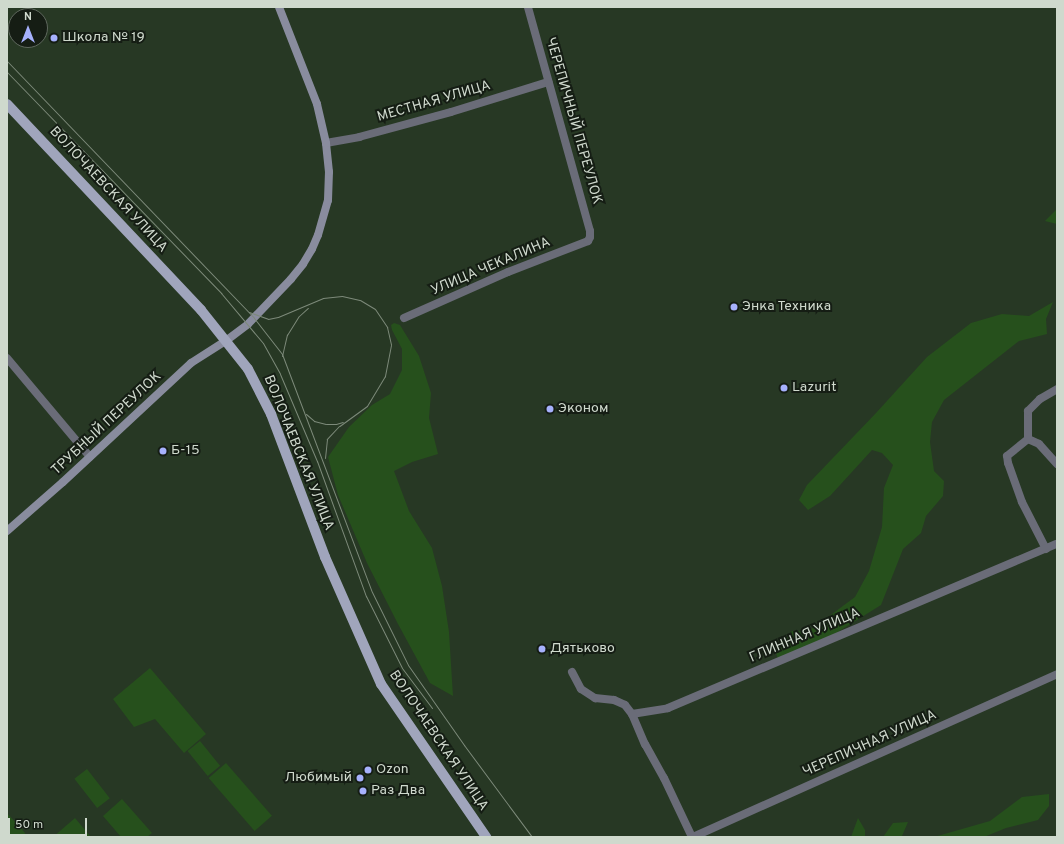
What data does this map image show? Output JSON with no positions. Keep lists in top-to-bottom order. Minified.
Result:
{"streets":{"main road":["ВОЛОЧАЕВСКАЯ УЛИЦА","ТРУБНЫЙ ПЕРЕУЛОК"],"street":["МЕСТНАЯ УЛИЦА","ЧЕРЕПИЧНЫЙ ПЕРЕУЛОК","УЛИЦА ЧЕКАЛИНА","ГЛИННАЯ УЛИЦА","ЧЕРЕПИЧНАЯ УЛИЦА"]},"crossings":[["МЕСТНАЯ УЛИЦА","ЧЕРЕПИЧНЫЙ ПЕРЕУЛОК"],["МЕСТНАЯ УЛИЦА","ТРУБНЫЙ ПЕРЕУЛОК"],["ЧЕРЕПИЧНЫЙ ПЕРЕУЛОК","УЛИЦА ЧЕКАЛИНА"],["ВОЛОЧАЕВСКАЯ УЛИЦА","ТРУБНЫЙ ПЕРЕУЛОК"]],"places":["Школа № 19","Энка Техника","Lazurit","Эконом","Б-15","Дятьково","Ozon","Любимый","Раз Два"],"scale_bar":"50 m","north":"top"}
